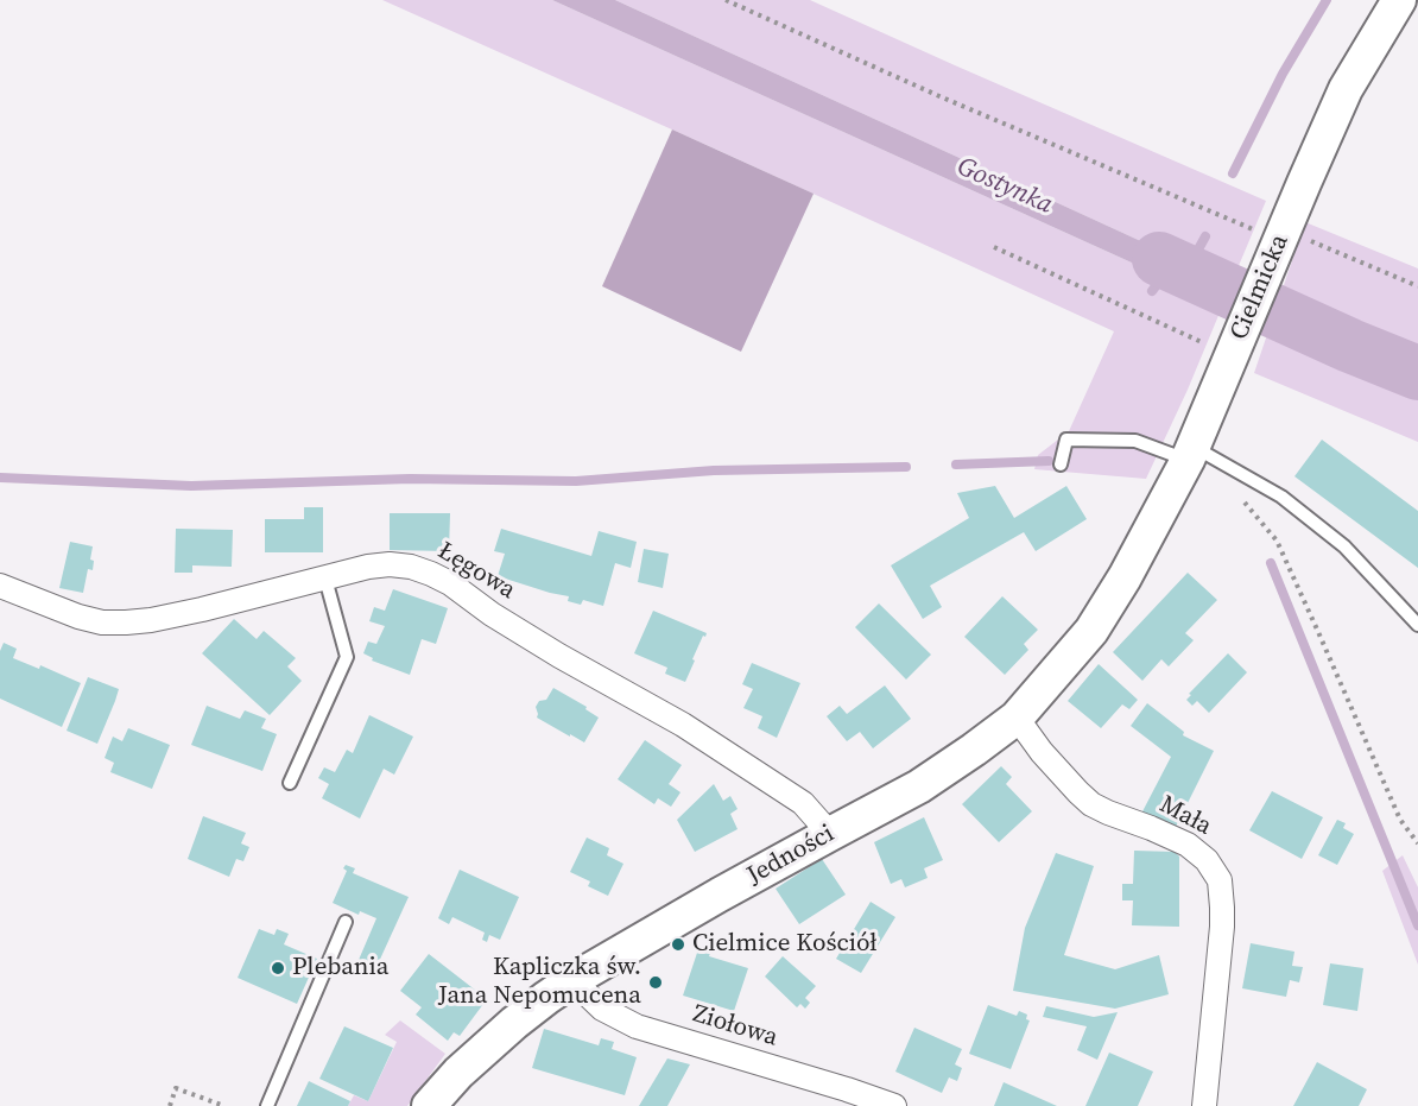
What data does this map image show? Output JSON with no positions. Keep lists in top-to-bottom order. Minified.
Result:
{"streets":{"street":["Cielmicka","Łęgowa","Mała","Jedności","Ziołowa"]},"crossings":[["Cielmicka","Jedności"],["Łęgowa","Jedności"],["Mała","Jedności"],["Jedności","Ziołowa"]],"water":["Gostynka"],"places":["Cielmice Kościół","Plebania","Kapliczka św. Jana Nepomucena"]}
